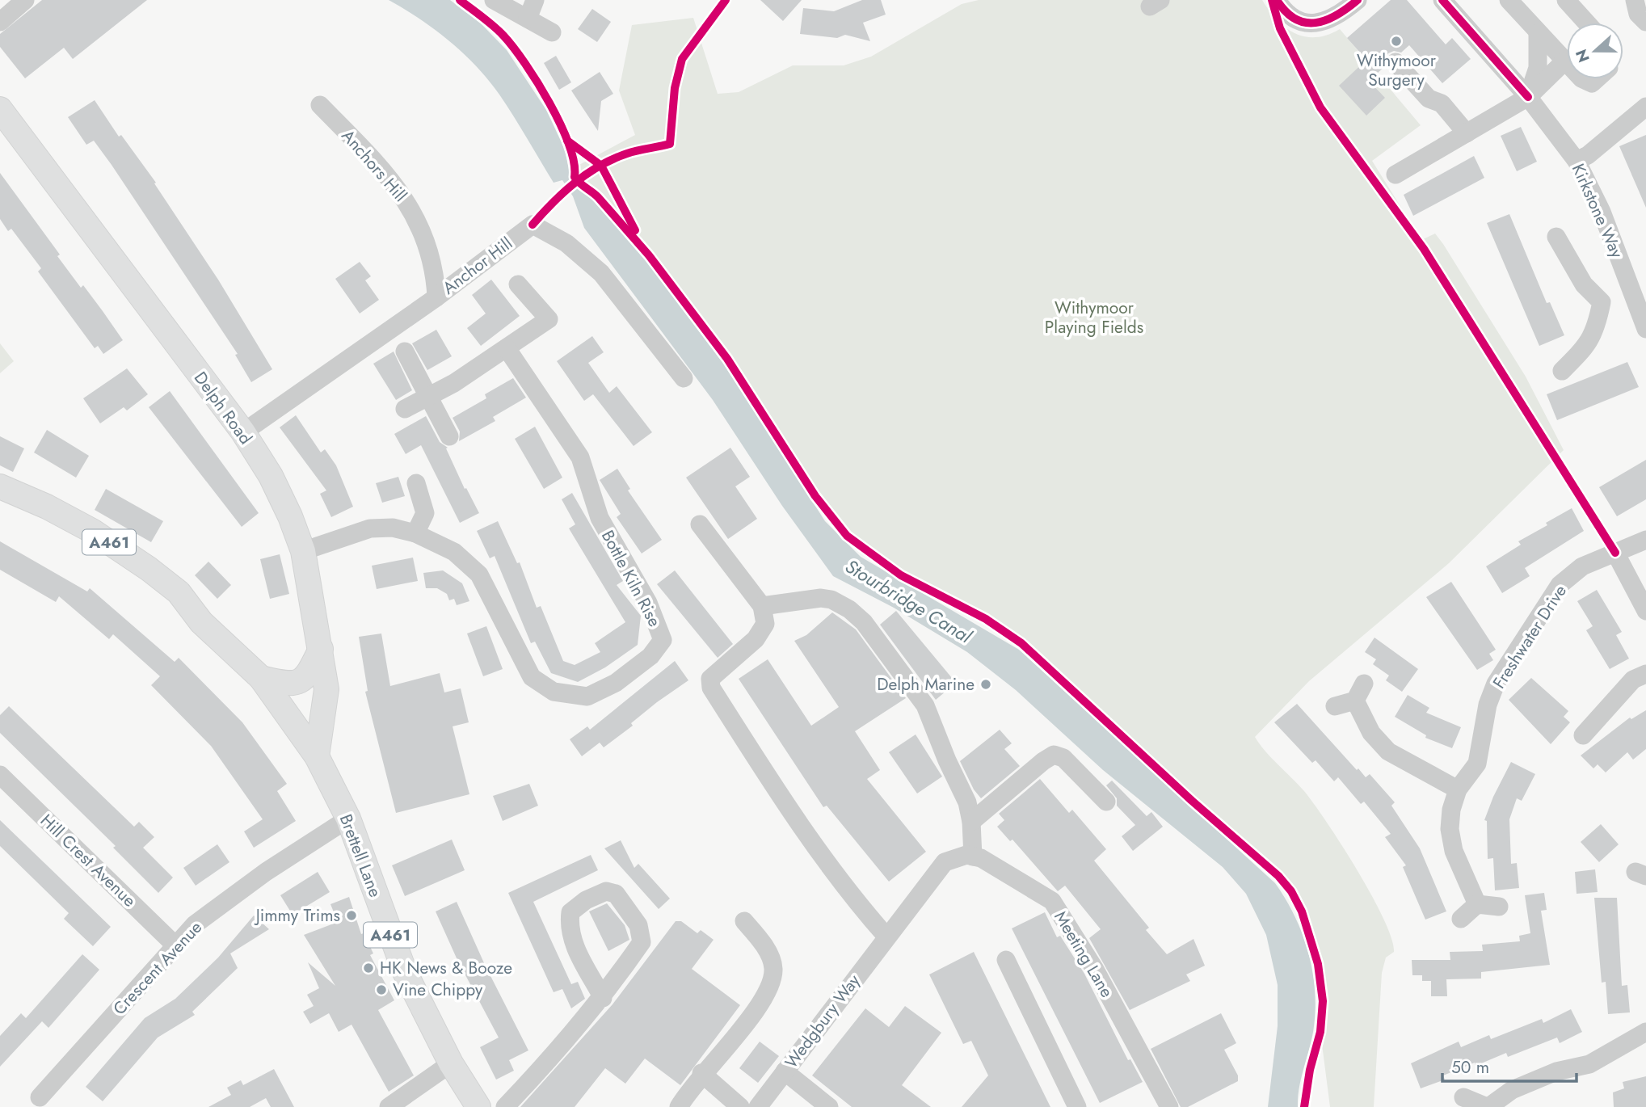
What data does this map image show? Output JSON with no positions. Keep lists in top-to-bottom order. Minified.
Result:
{"streets":{"main road":["Delph Road","A461","Brettell Lane"],"street":["Anchors Hill","Kirkstone Way","Anchor Hill","Bottle Kiln Rise","Freshwater Drive","Hill Crest Avenue","Meeting Lane","Crescent Avenue","Wedgbury Way"]},"crossings":[["Anchors Hill","Anchor Hill"],["Anchor Hill","Delph Road"],["Delph Road","A461"],["Delph Road","Bottle Kiln Rise"],["Delph Road","Brettell Lane"],["A461","Brettell Lane"],["Brettell Lane","Crescent Avenue"],["Hill Crest Avenue","Crescent Avenue"]],"water":["Stourbridge Canal"],"parks":["Withymoor Playing Fields"],"places":["Withymoor Surgery","Delph Marine","Jimmy Trims","HK News & Booze","Vine Chippy"],"scale_bar":"50 m","north":"left"}
